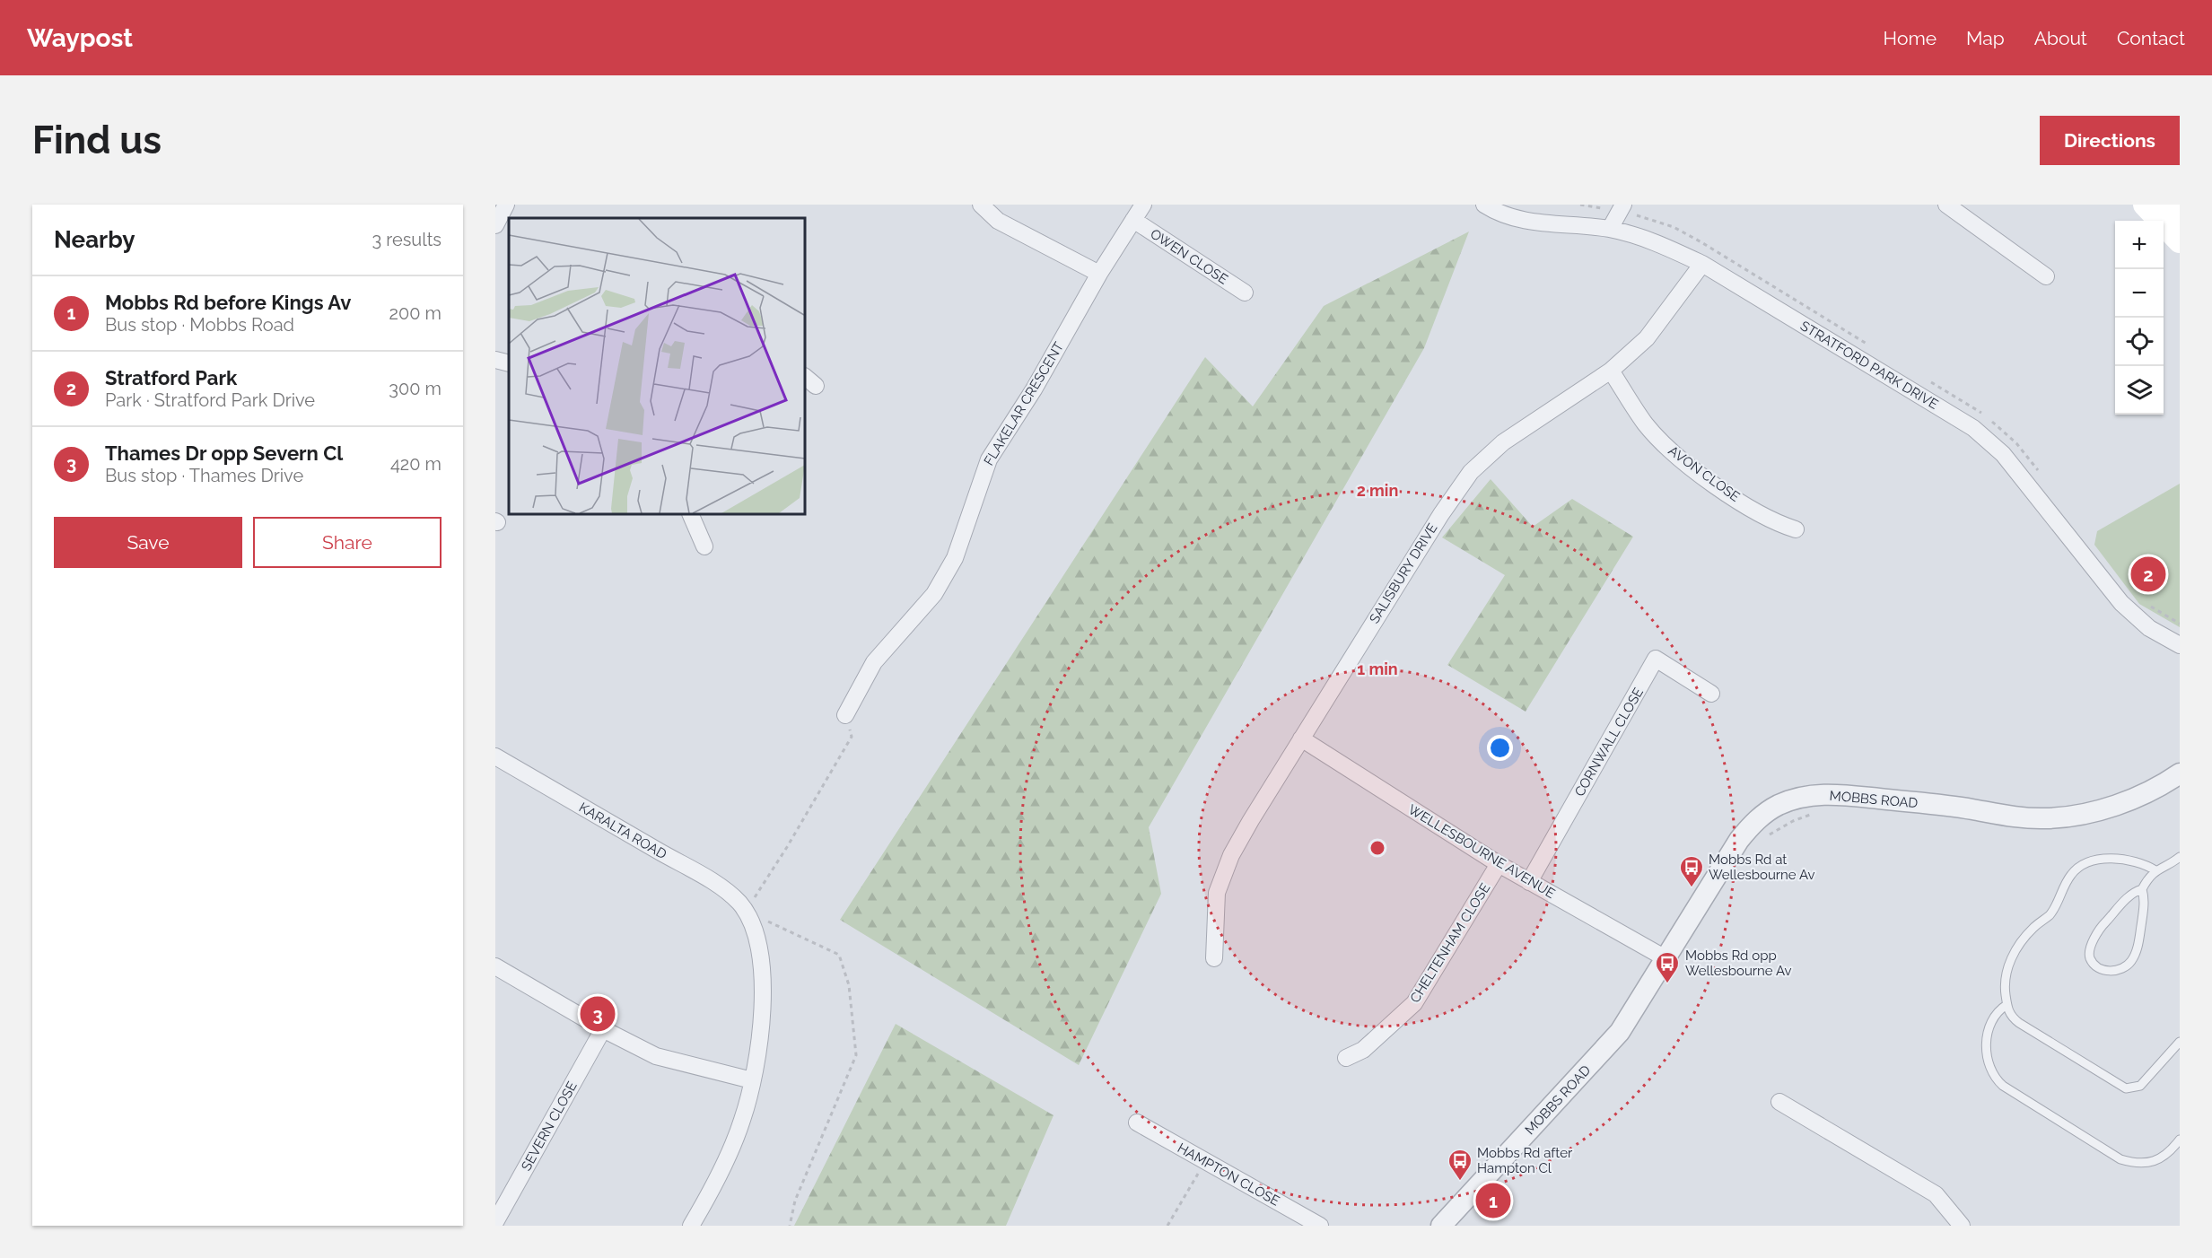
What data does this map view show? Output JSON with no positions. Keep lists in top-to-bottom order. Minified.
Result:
{"streets":{"street":["OWEN CLOSE","STRATFORD PARK DRIVE","FLAKELAR CRESCENT","AVON CLOSE","SALISBURY DRIVE","CORNWALL CLOSE","MOBBS ROAD","KARALTA ROAD","WELLESBOURNE AVENUE","CHELTENHAM CLOSE","SEVERN CLOSE","HAMPTON CLOSE"]},"crossings":[["OWEN CLOSE","FLAKELAR CRESCENT"],["STRATFORD PARK DRIVE","SALISBURY DRIVE"],["AVON CLOSE","SALISBURY DRIVE"],["SALISBURY DRIVE","WELLESBOURNE AVENUE"],["CORNWALL CLOSE","WELLESBOURNE AVENUE"],["MOBBS ROAD","WELLESBOURNE AVENUE"],["WELLESBOURNE AVENUE","CHELTENHAM CLOSE"]],"places":{"bus stop":["Mobbs Rd at Wellesbourne Av","Mobbs Rd opp Wellesbourne Av","Mobbs Rd after Hampton Cl"]},"page":{"header":"Waypost","nav":["Home","Map","About","Contact"],"buttons":["Directions",["Save","Share"]],"title":"Find us","heading":["Nearby","3 results"],"map_buttons":["+","−"],"list":[{"mark":"1","name":"Mobbs Rd before Kings Av","note":"Bus stop · Mobbs Road","value":"200 m"},{"mark":"2","name":"Stratford Park","note":"Park · Stratford Park Drive","value":"300 m"},{"mark":"3","name":"Thames Dr opp Severn Cl","note":"Bus stop · Thames Drive","value":"420 m"}],"pins":["2","3","1"]},"rings":["2 min","1 min"]}
